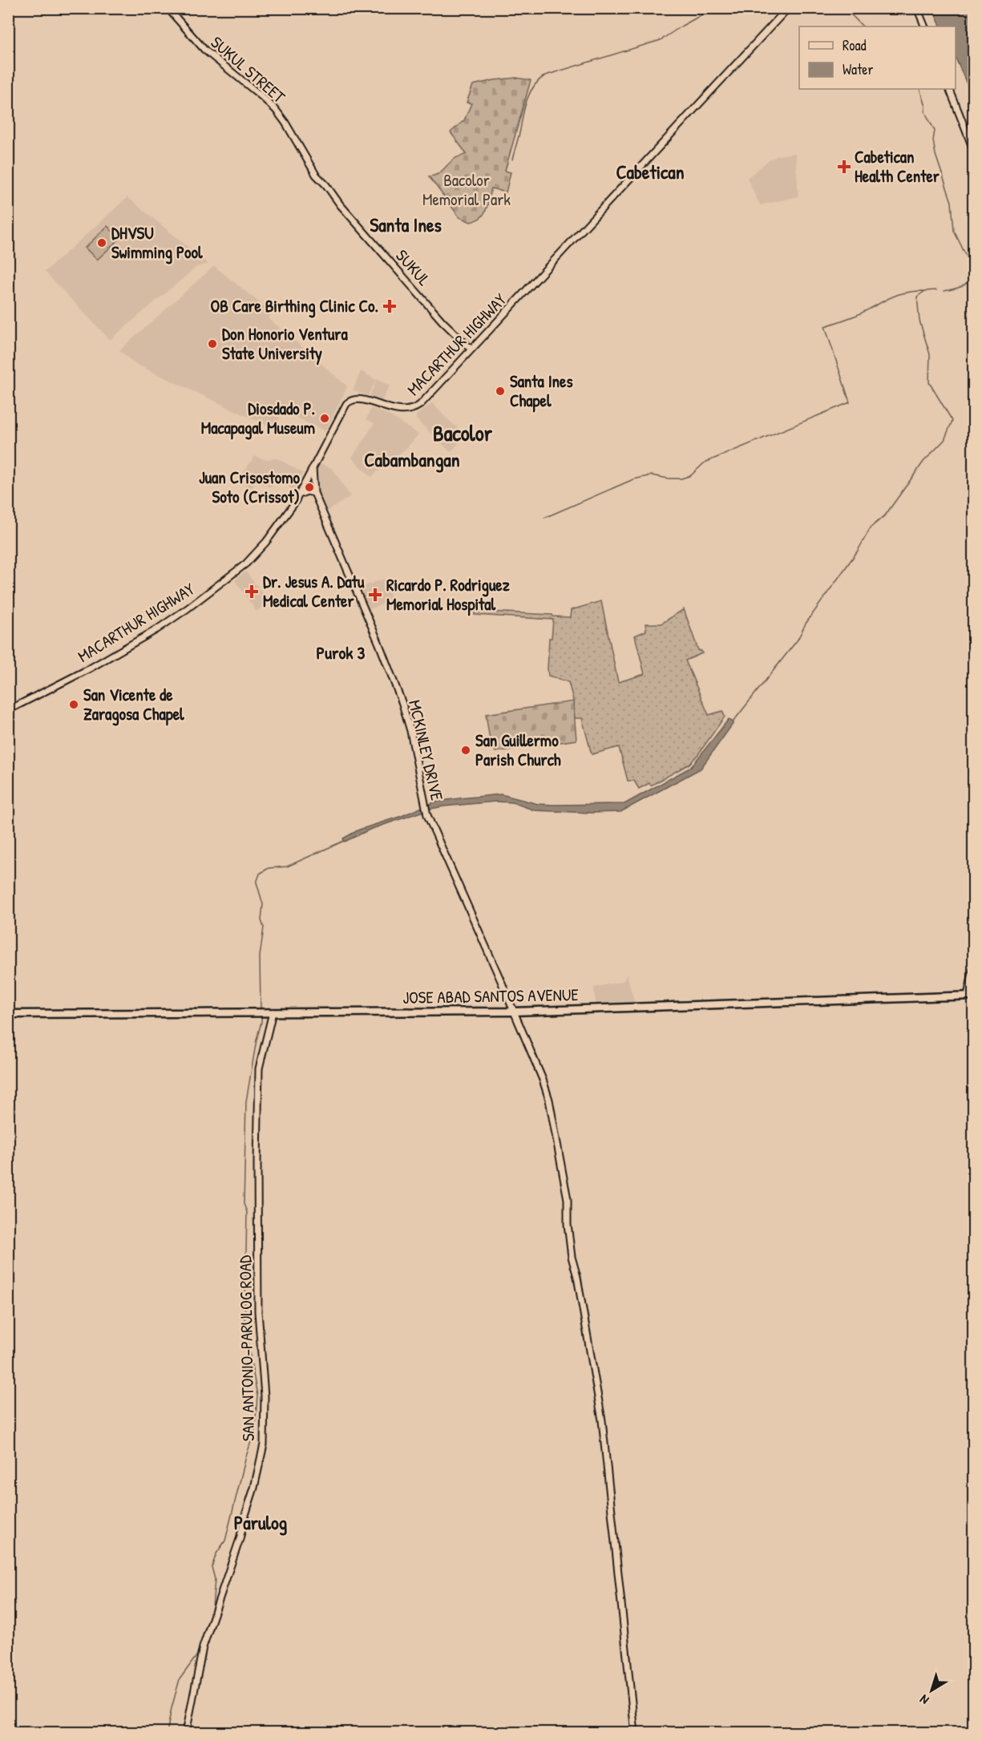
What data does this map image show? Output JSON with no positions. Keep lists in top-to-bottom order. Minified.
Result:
{"streets":{"highway":["JOSE ABAD SANTOS AVENUE"],"street":["SUKUL STREET","SUKUL","MACARTHUR HIGHWAY","MCKINLEY DRIVE","SAN ANTONIO-PARULOG ROAD"]},"crossings":[["SUKUL STREET","SUKUL"],["SUKUL","MACARTHUR HIGHWAY"],["MACARTHUR HIGHWAY","MCKINLEY DRIVE"],["MCKINLEY DRIVE","JOSE ABAD SANTOS AVENUE"],["JOSE ABAD SANTOS AVENUE","SAN ANTONIO-PARULOG ROAD"]],"districts":["Cabetican","Santa Ines","Bacolor","Cabambangan","Purok 3","Parulog"],"parks":["Bacolor Memorial Park"],"places":{"health":["Cabetican Health Center","OB Care Birthing Clinic Co.","Dr. Jesus A. Datu Medical Center","Ricardo P. Rodriguez Memorial Hospital"],"other":["DHVSU Swimming Pool","Don Honorio Ventura State University","Santa Ines Chapel","Diosdado P. Macapagal Museum","Juan Crisostomo Soto (Crissot)","San Vicente de Zaragosa Chapel","San Guillermo Parish Church"]},"legend":["Road","Water"],"north":"bottom left"}
